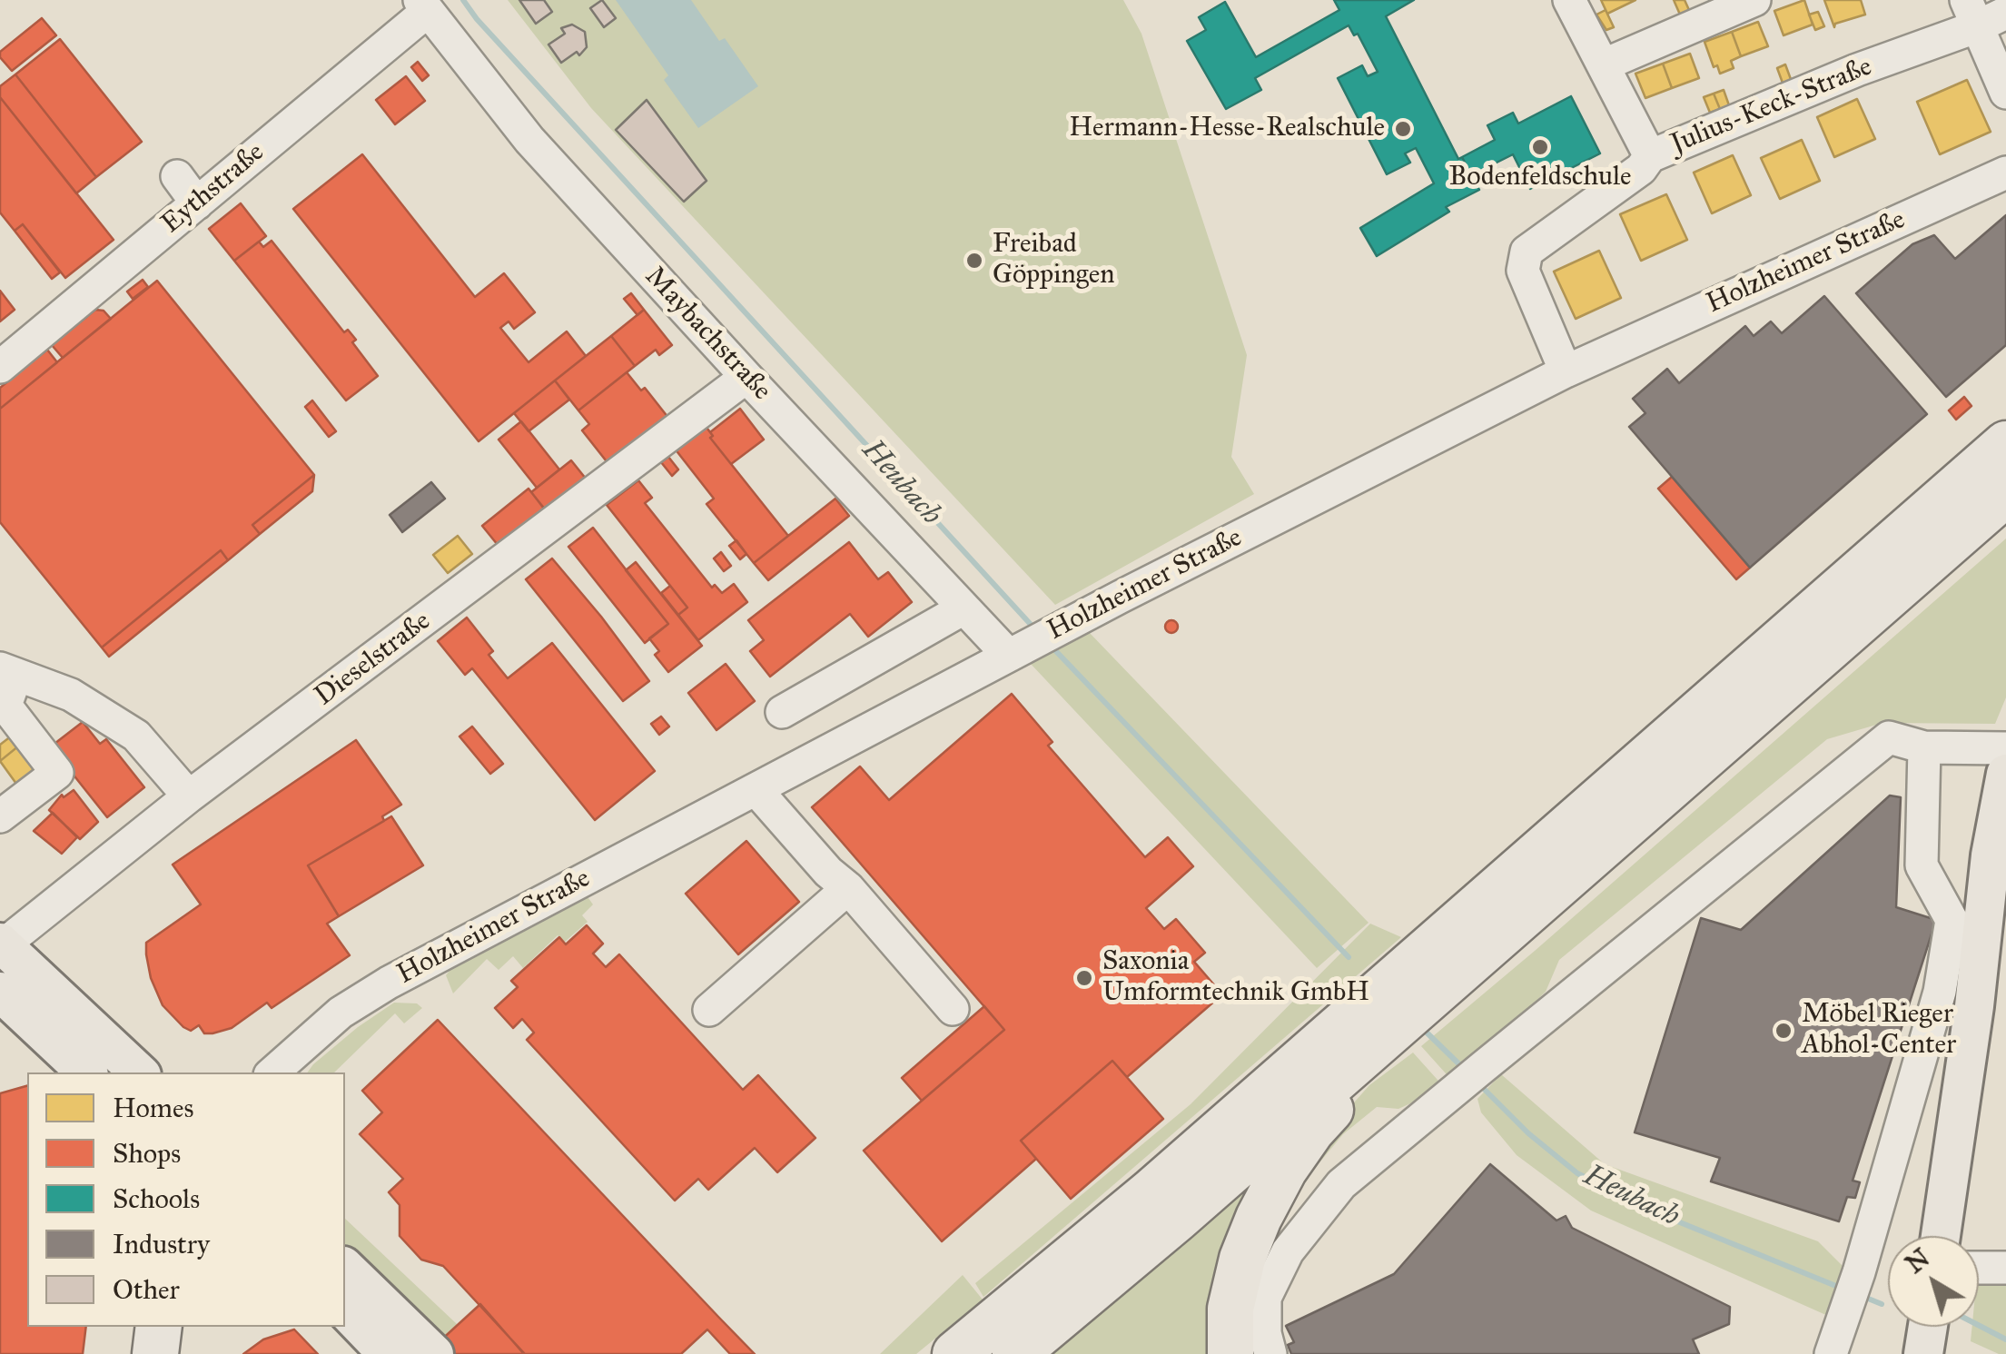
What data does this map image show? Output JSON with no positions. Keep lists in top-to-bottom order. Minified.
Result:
{"streets":{"street":["Julius-Keck-Straße","Eythstraße","Holzheimer Straße","Maybachstraße","Dieselstraße"]},"crossings":[["Julius-Keck-Straße","Holzheimer Straße"],["Eythstraße","Maybachstraße"],["Holzheimer Straße","Maybachstraße"],["Maybachstraße","Dieselstraße"]],"water":["Heubach"],"places":["Hermann-Hesse-Realschule","Bodenfeldschule","Freibad Göppingen","Saxonia Umformtechnik GmbH","Möbel Rieger Abhol-Center"],"legend":["Homes","Shops","Schools","Industry","Other"],"north":"top left"}
